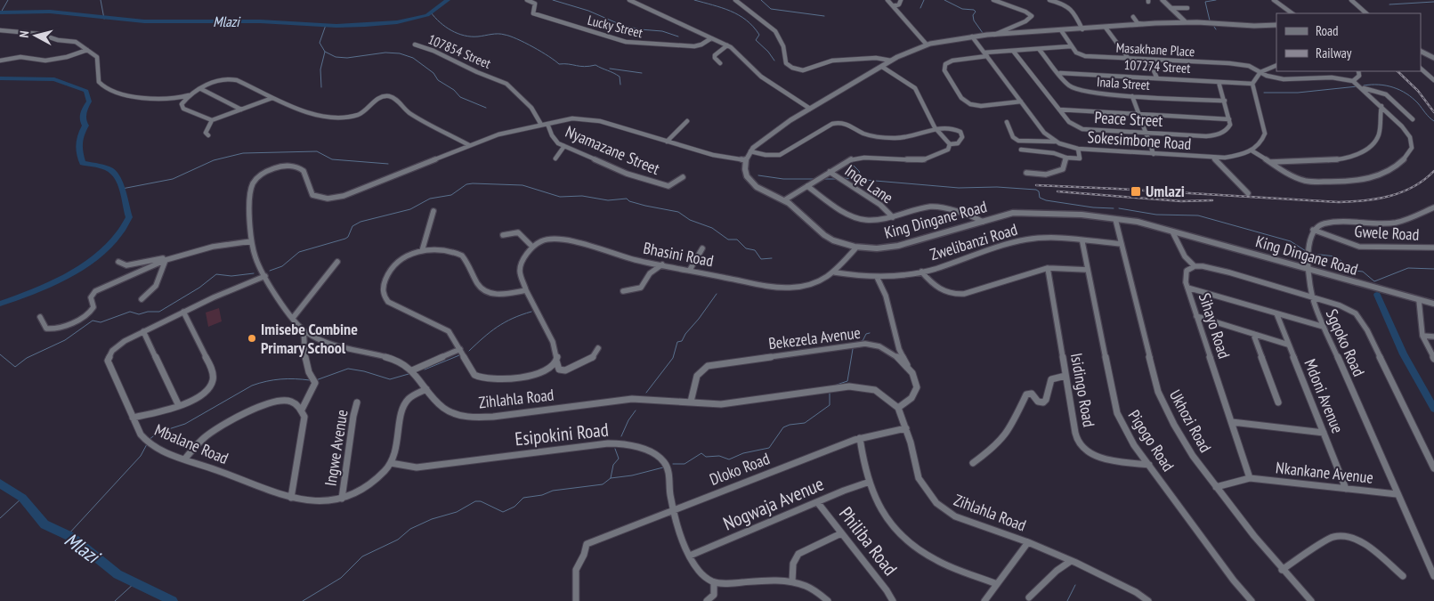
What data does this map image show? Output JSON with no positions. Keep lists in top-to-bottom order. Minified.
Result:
{"streets":{"street":["Lucky Street","Masakhane Place","107854 Street","107274 Street","Inala Street","Peace Street","Sokesimbone Road","Nyamazane Street","Inqe Lane","King Dingane Road","Gwele Road","Zwelibanzi Road","Bhasini Road","Sihayo Road","Bekezela Avenue","Sgqoko Road","Isidingo Road","Mdoni Avenue","Zihlahla Road","Ukhozi Road","Esipokini Road","Pigogo Road","Mbalane Road","Ingwe Avenue","Dloko Road","Nkankane Avenue","Nogwaja Avenue","Philiba Road"]},"crossings":[["107854 Street","Zihlahla Road"],["107274 Street","Inala Street"],["Nyamazane Street","Zihlahla Road"],["King Dingane Road","Bhasini Road"],["King Dingane Road","Sgqoko Road"],["King Dingane Road","Zihlahla Road"],["King Dingane Road","Ukhozi Road"],["Gwele Road","Sgqoko Road"],["Zwelibanzi Road","Bhasini Road"],["Zwelibanzi Road","Ukhozi Road"],["Zwelibanzi Road","Pigogo Road"],["Sihayo Road","Sgqoko Road"],["Sihayo Road","Nkankane Avenue"],["Bekezela Avenue","Zihlahla Road"],["Sgqoko Road","Nkankane Avenue"],["Isidingo Road","Pigogo Road"],["Mdoni Avenue","Nkankane Avenue"],["Zihlahla Road","Mbalane Road"],["Zihlahla Road","Dloko Road"],["Esipokini Road","Mbalane Road"],["Esipokini Road","Dloko Road"],["Esipokini Road","Nogwaja Avenue"],["Mbalane Road","Ingwe Avenue"],["Nogwaja Avenue","Philiba Road"]],"water":["Mlazi"],"places":{"transit":["Umlazi"],"other":["Imisebe Combine Primary School"]},"legend":["Road","Railway"],"north":"left"}
